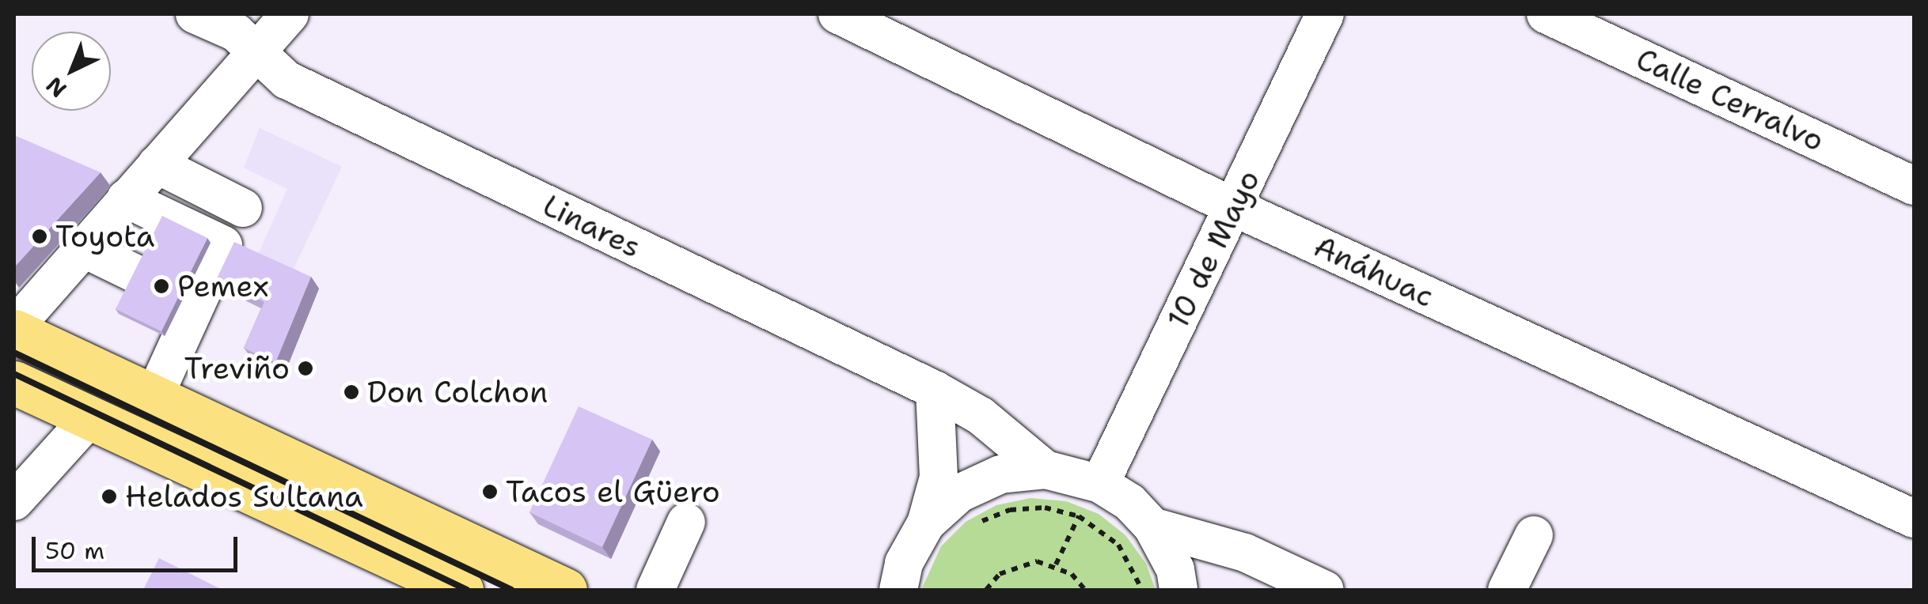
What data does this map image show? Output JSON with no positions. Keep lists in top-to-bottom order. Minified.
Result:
{"streets":{"street":["Calle Cerralvo","Linares","10 de Mayo","Anáhuac"]},"crossings":[["10 de Mayo","Anáhuac"]],"places":["Toyota","Pemex","Treviño","Don Colchon","Tacos el Güero","Helados Sultana"],"scale_bar":"50 m","north":"bottom left"}
